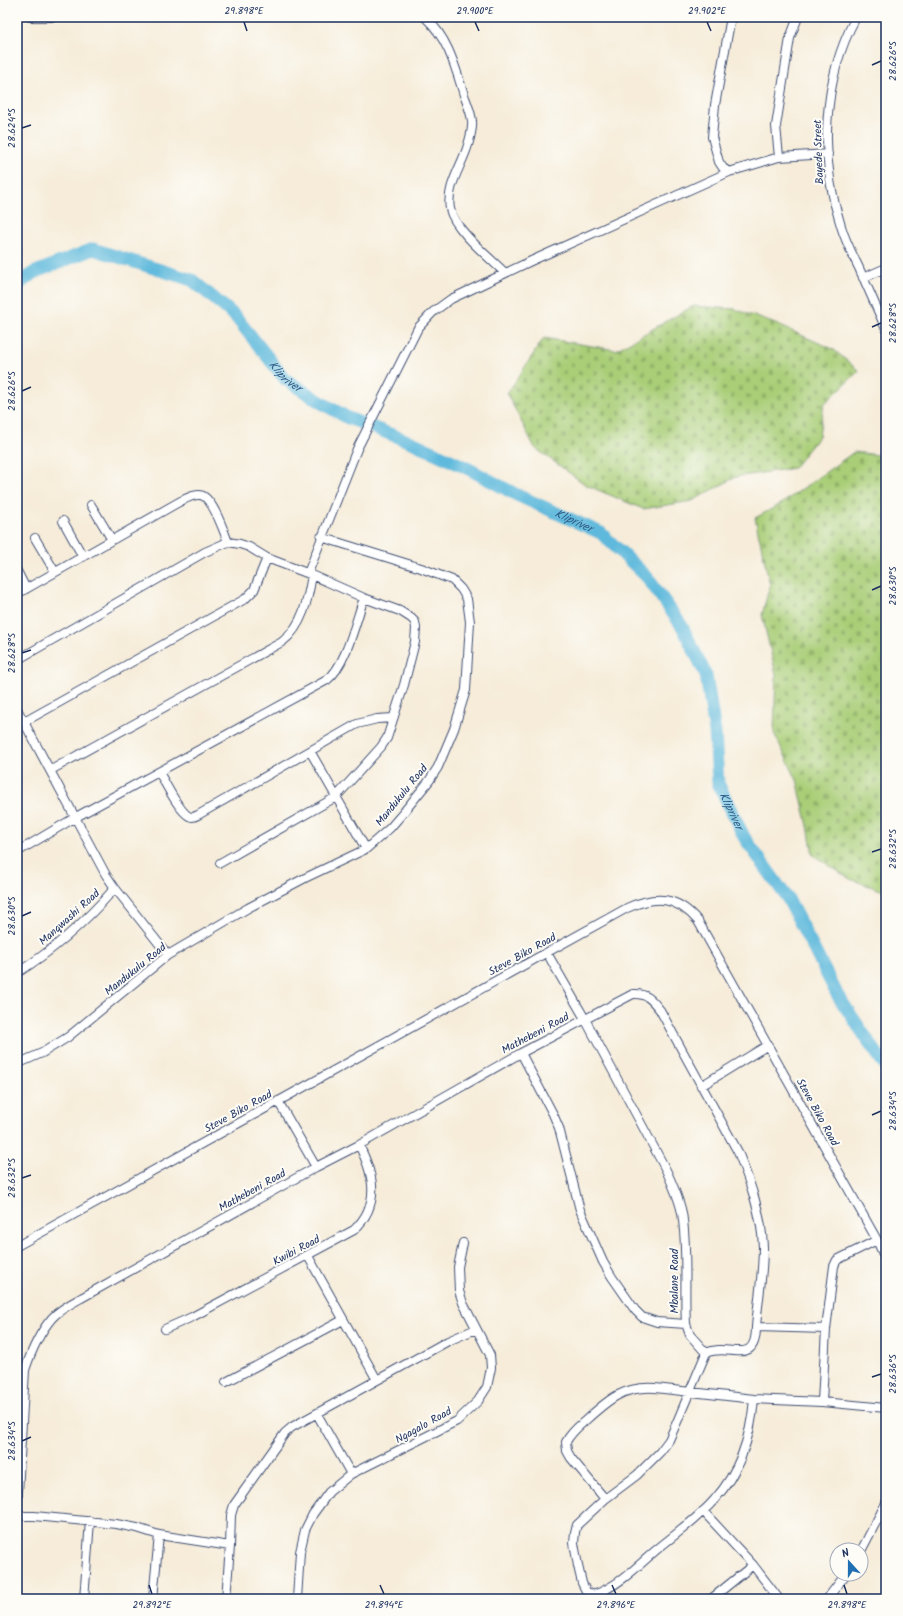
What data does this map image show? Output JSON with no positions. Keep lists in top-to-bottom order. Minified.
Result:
{"streets":{"street":["Bayede Street","Mandukulu Road","Manqwashi Road","Steve Biko Road","Mathebeni Road","Kwibi Road","Mbalane Road","Ngagalo Road"]},"crossings":[["Steve Biko Road","Mbalane Road"],["Mathebeni Road","Kwibi Road"],["Mathebeni Road","Mbalane Road"]],"water":["Klipriver"],"north":"top","coordinates":["29.898°E","29.900°E","29.902°E","28.626°S","28.624°S","28.628°S","28.630°S","28.632°S","28.634°S","28.636°S","29.892°E","29.894°E","29.896°E"]}
